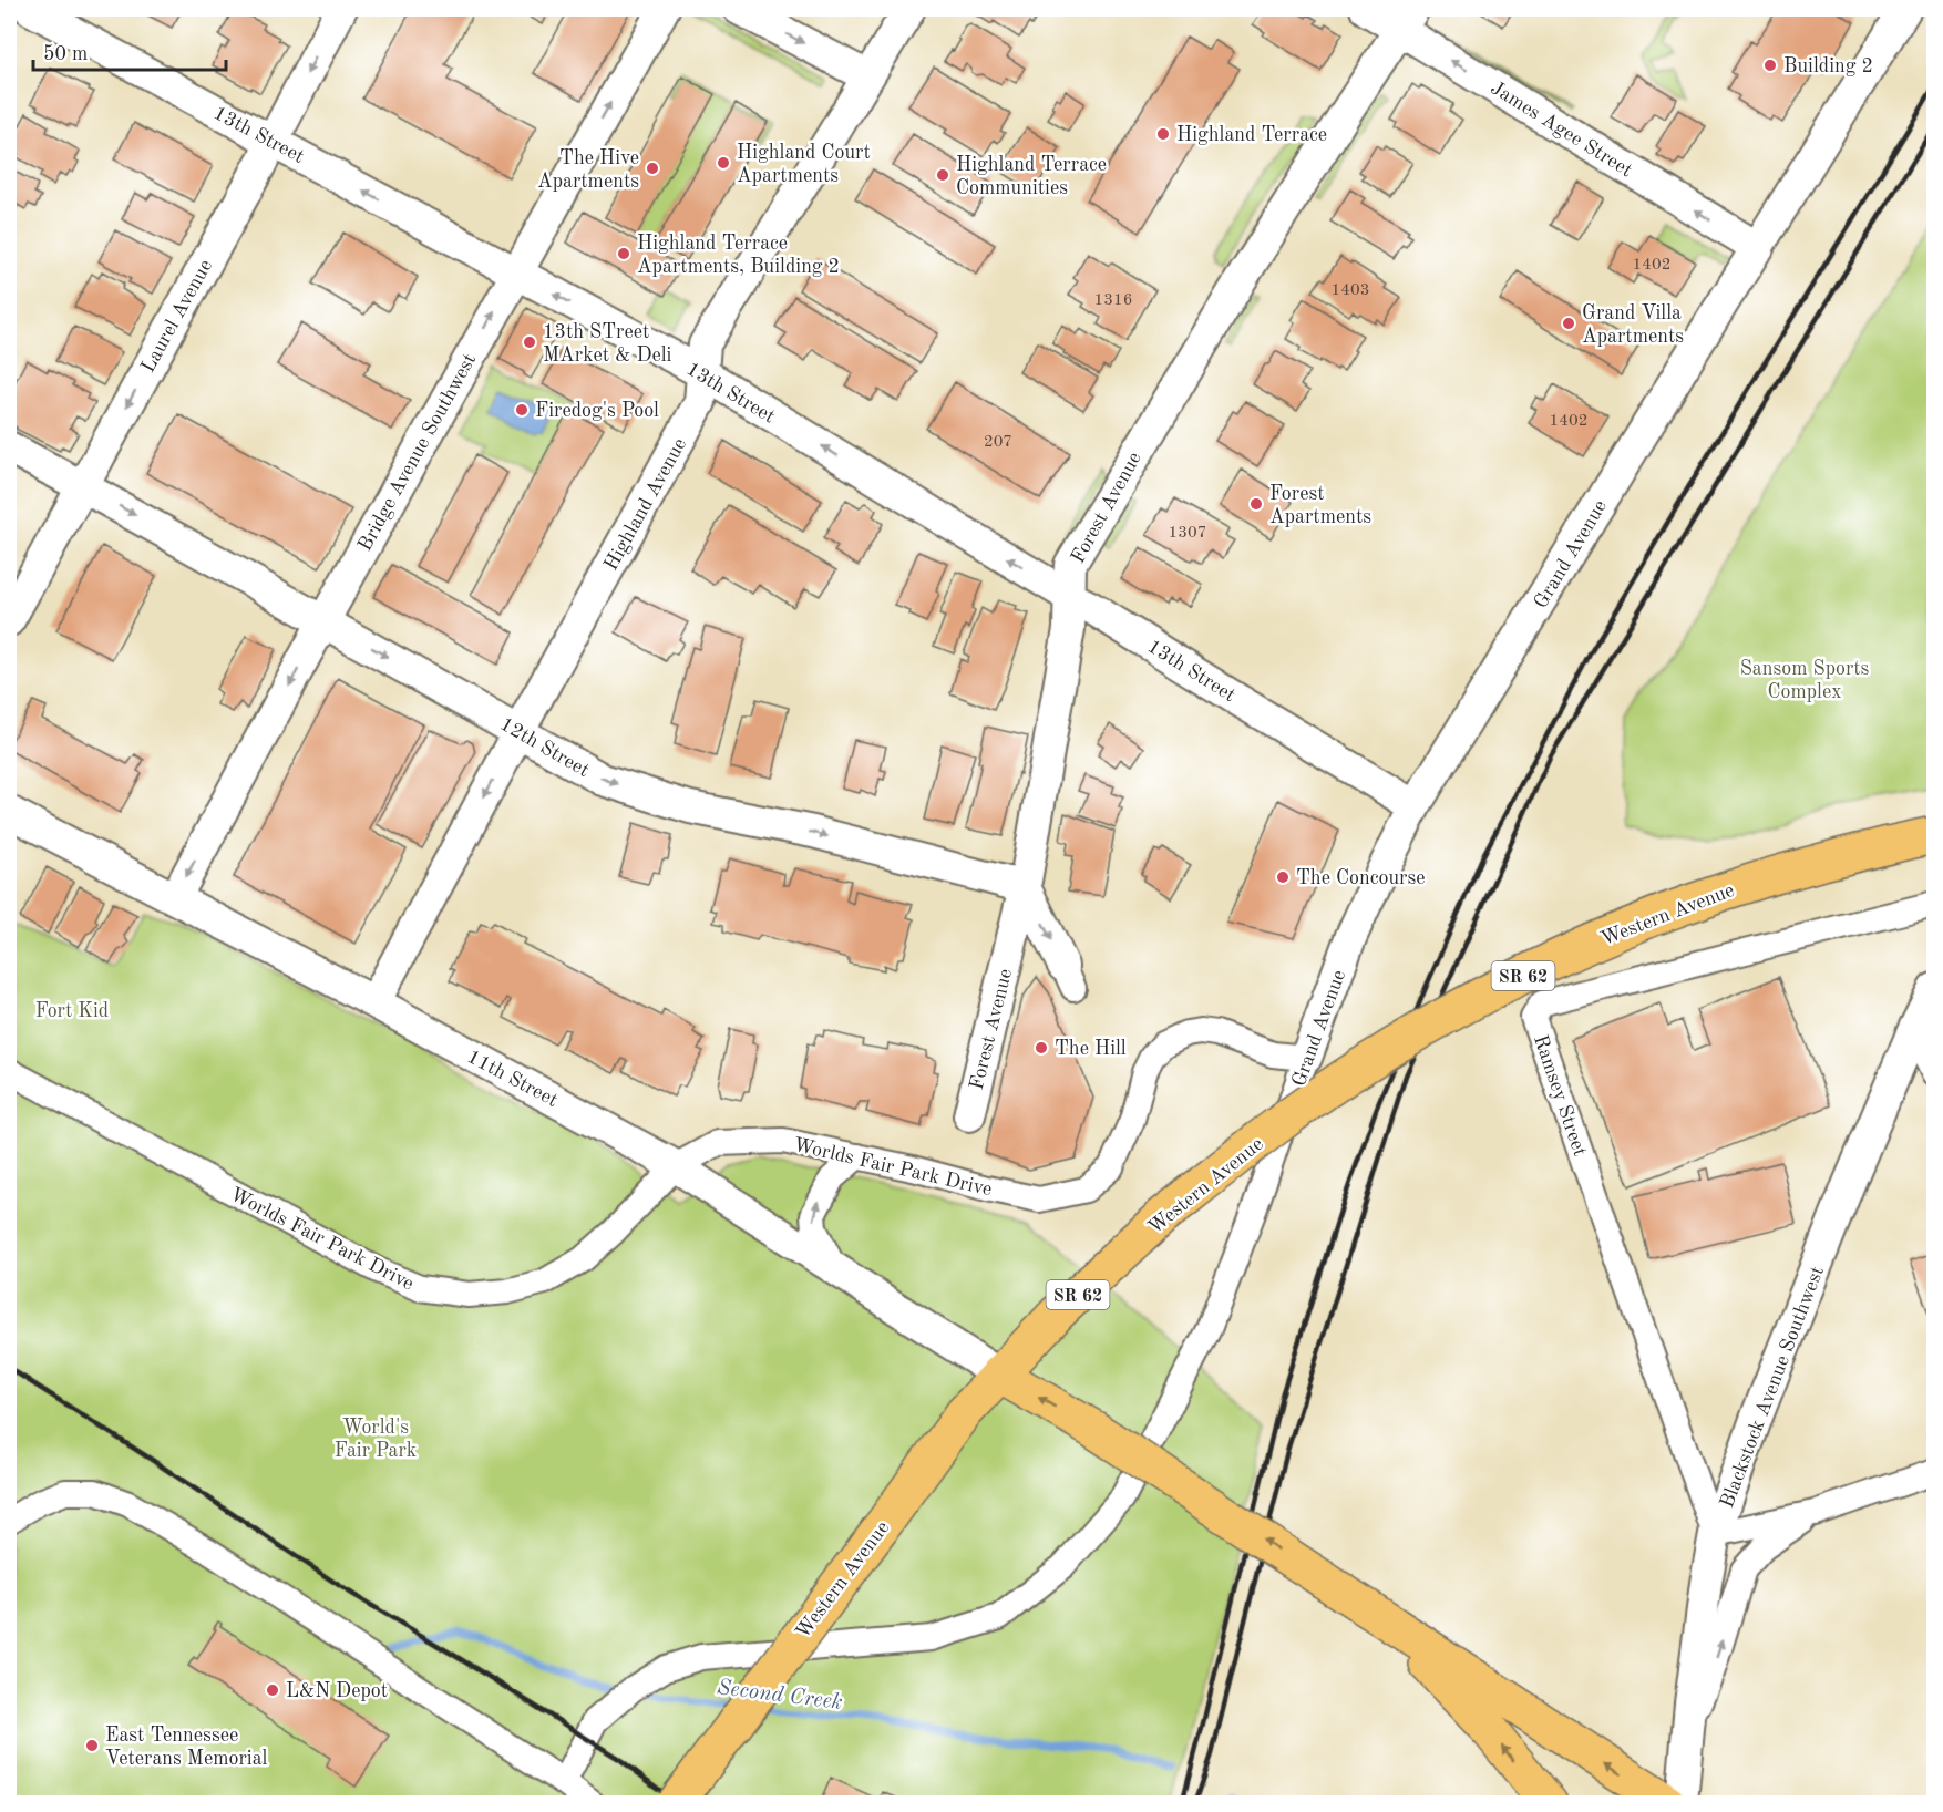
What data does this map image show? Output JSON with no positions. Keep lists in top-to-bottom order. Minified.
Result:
{"streets":{"main road":["Western Avenue","SR 62"],"street":["James Agee Street","13th Street","Laurel Avenue","Bridge Avenue Southwest","Highland Avenue","Forest Avenue","Grand Avenue","12th Street","11th Street","Ramsey Street","Worlds Fair Park Drive","Blackstock Avenue Southwest"]},"crossings":[["James Agee Street","Forest Avenue"],["James Agee Street","Grand Avenue"],["13th Street","Laurel Avenue"],["13th Street","Bridge Avenue Southwest"],["13th Street","Highland Avenue"],["13th Street","Forest Avenue"],["13th Street","Grand Avenue"],["Laurel Avenue","12th Street"],["Bridge Avenue Southwest","12th Street"],["Bridge Avenue Southwest","11th Street"],["Highland Avenue","12th Street"],["Highland Avenue","11th Street"],["Forest Avenue","12th Street"],["Grand Avenue","Worlds Fair Park Drive"],["Western Avenue","11th Street"],["11th Street","Worlds Fair Park Drive"],["Ramsey Street","Blackstock Avenue Southwest"]],"one_way":["James Agee Street","13th Street","Laurel Avenue","12th Street"],"water":["Second Creek"],"parks":["Sansom Sports Complex","Fort Kid","World's Fair Park"],"places":["Building 2","Highland Terrace","Highland Court Apartments","The Hive Apartments","Highland Terrace Communities","Highland Terrace Apartments, Building 2","Grand Villa Apartments","13th STreet MArket & Deli","Firedog's Pool","Forest Apartments","The Concourse","The Hill","L&N Depot","East Tennessee Veterans Memorial"],"house_numbers":["1402","1403","1316","1402","207","1307"],"scale_bar":"50 m"}
